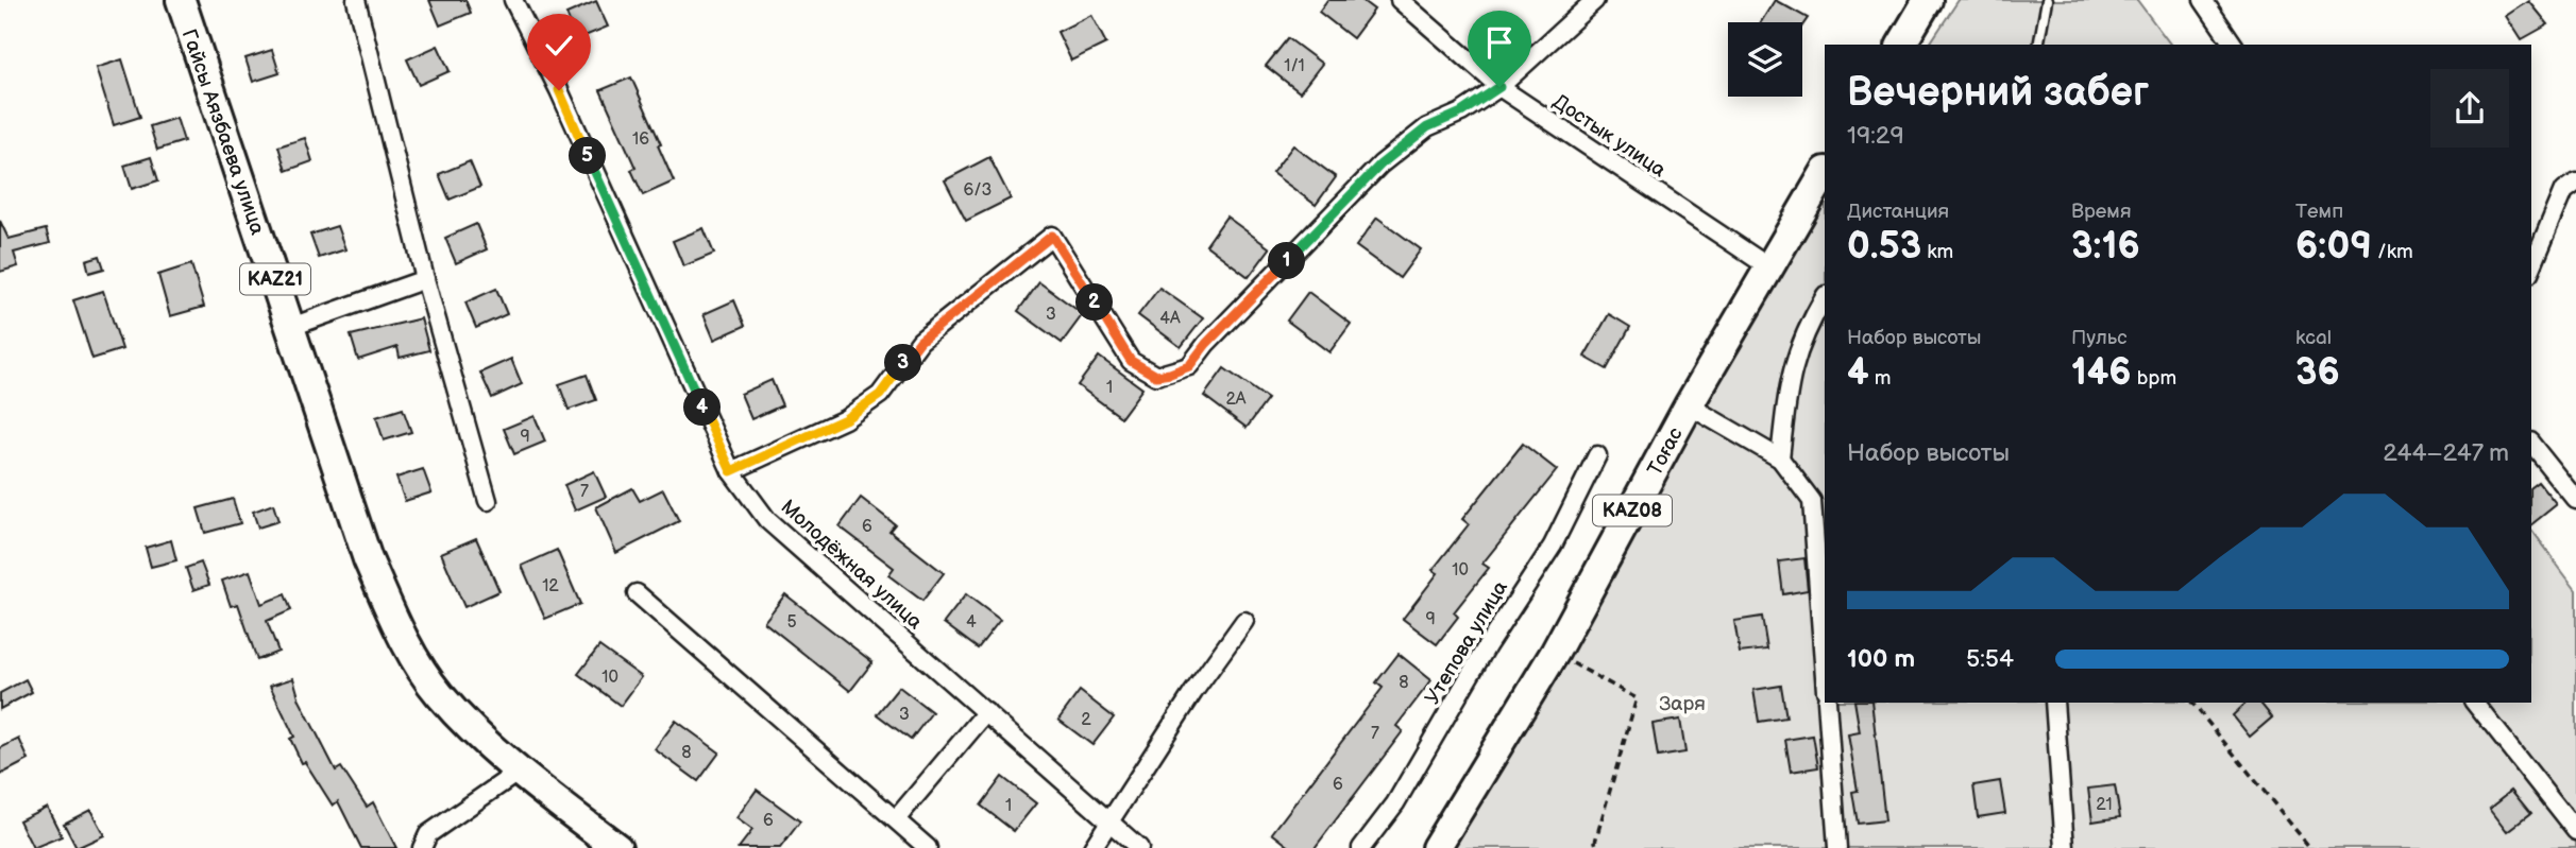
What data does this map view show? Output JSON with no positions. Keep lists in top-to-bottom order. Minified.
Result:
{"streets":{"highway":["Гайсы Аязбаева улица","KAZ21","Тоғас","KAZ08"],"street":["Достык улица","Молодёжная улица","Утепова улица"]},"crossings":[["Гайсы Аязбаева улица","KAZ21"],["Достык улица","Тоғас"]],"parks":["Заря"],"house_numbers":["1/1","16","6/3","3","4А","1","2А","9","7","6","10","12","9","5","4","10","8","3","2","7","8","6","21","1","6"],"page":{"heading":["Вечерний забег","19:29"],"pins":["5","1","2","3","4"],"stats":[["Дистанция","0.53 km"],["Время","3:16"],["Темп","6:09 /km"],["Набор высоты","4 m"],["Пульс","146 bpm"],["kcal","36"]],"chart":["Набор высоты","244–247 m"],"list":[{"name":"100 m","note":"5:54"}]}}
